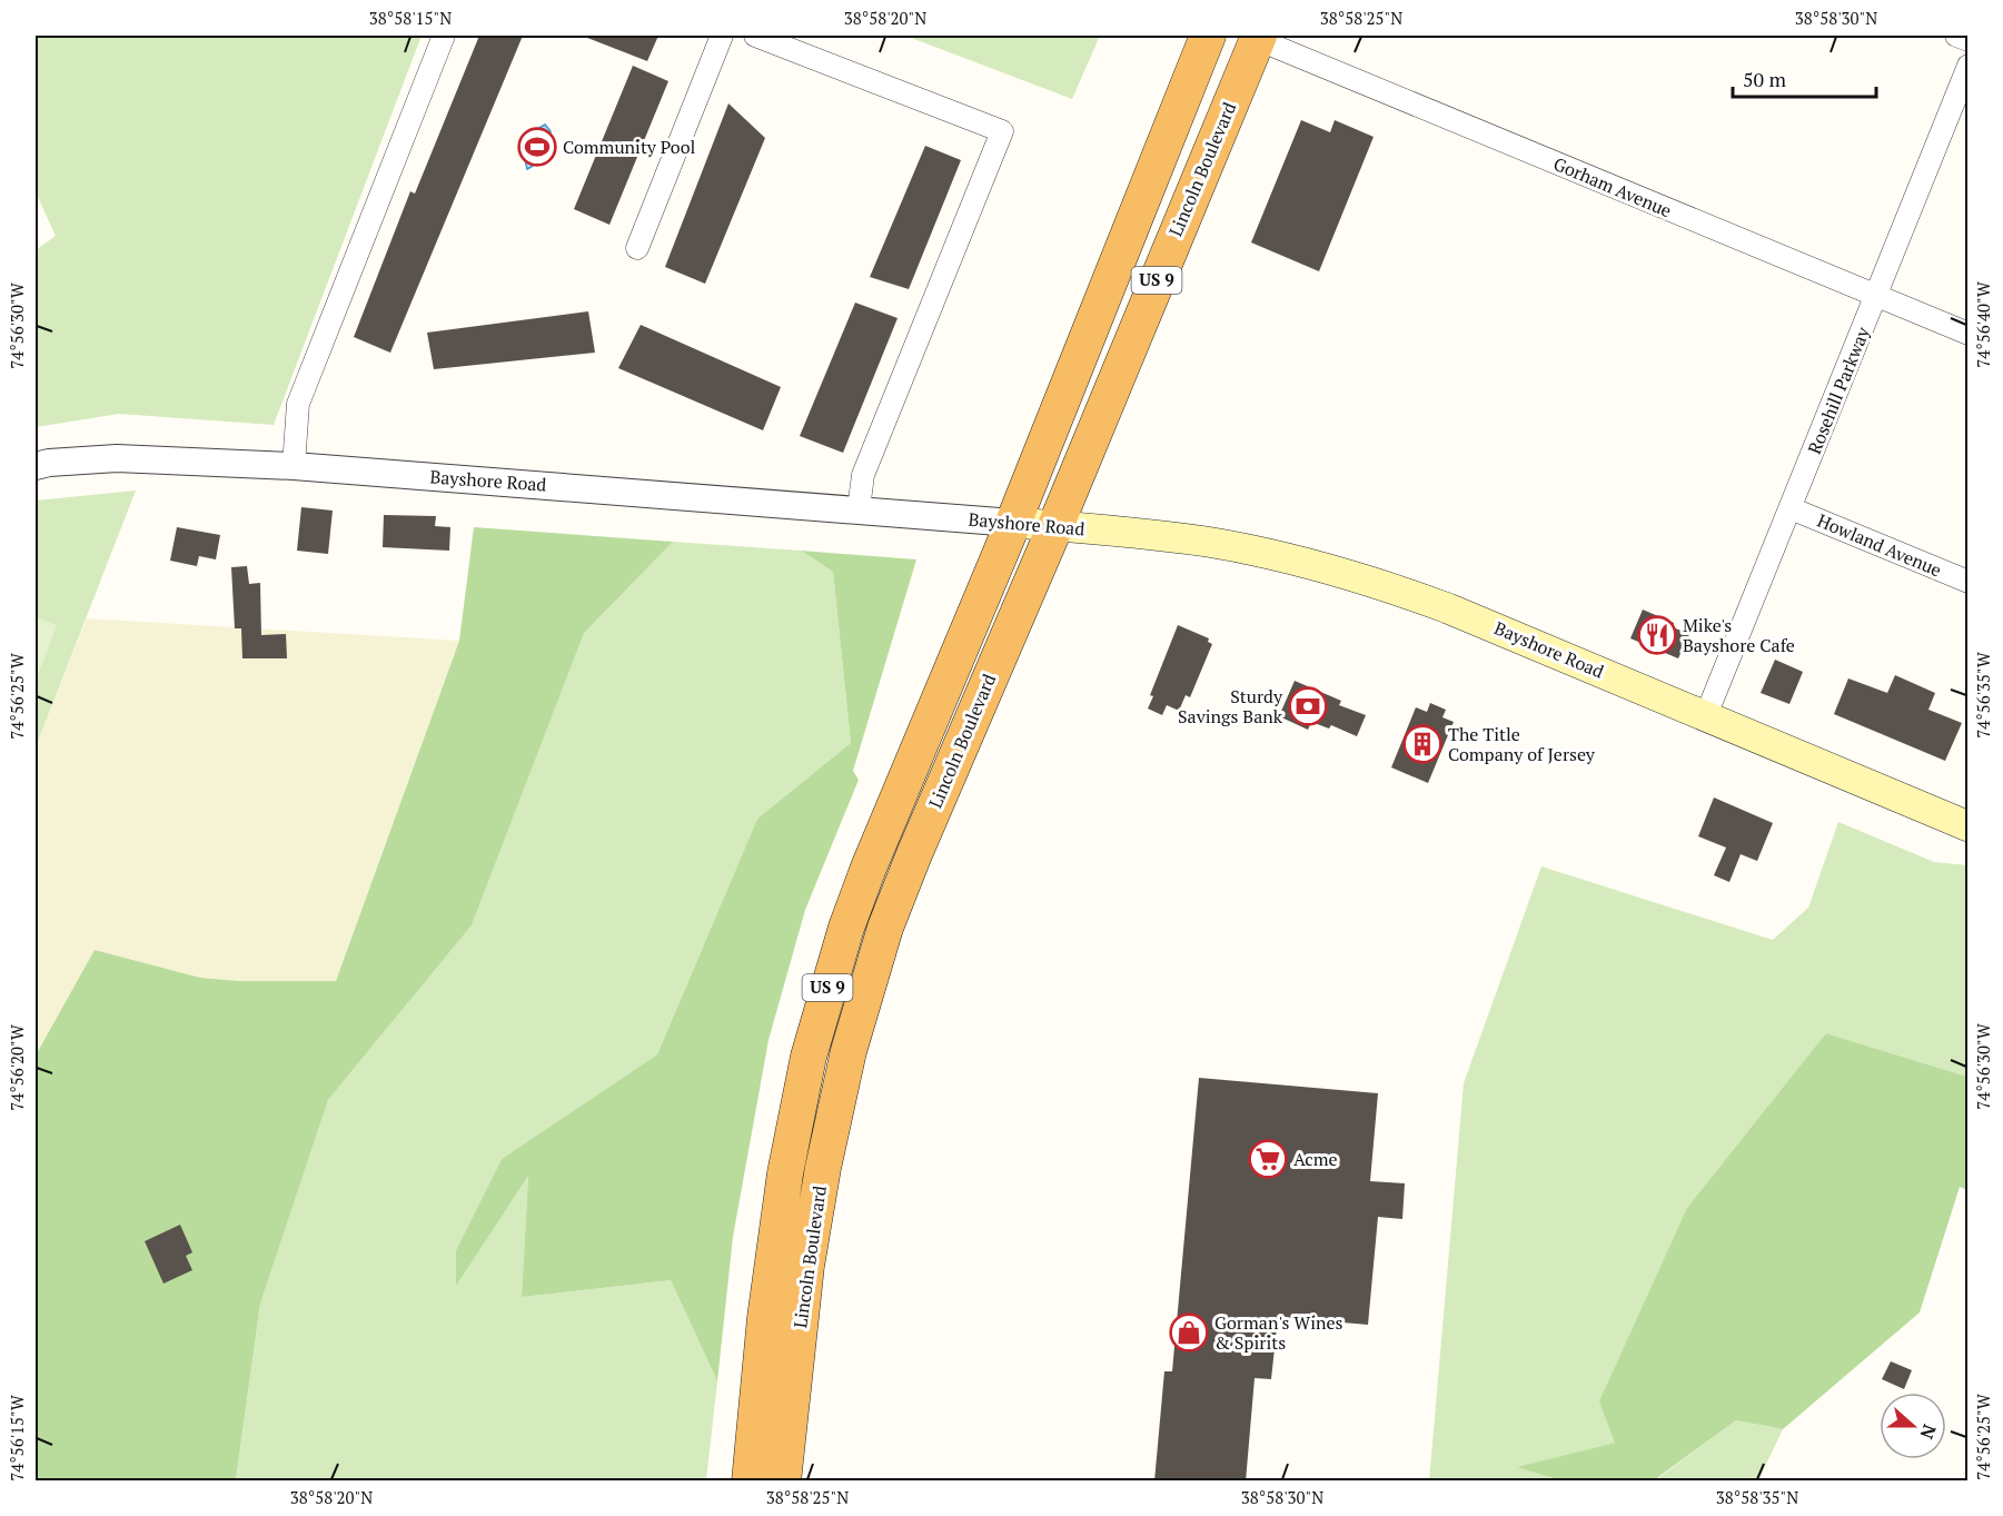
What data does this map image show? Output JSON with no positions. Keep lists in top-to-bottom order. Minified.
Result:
{"streets":{"highway":["Lincoln Boulevard","US 9"],"main road":["Bayshore Road"],"street":["Gorham Avenue","Rosehill Parkway","Howland Avenue"]},"crossings":[["Lincoln Boulevard","Gorham Avenue"],["Lincoln Boulevard","Bayshore Road"],["Gorham Avenue","Rosehill Parkway"],["Rosehill Parkway","Bayshore Road"],["Rosehill Parkway","Howland Avenue"]],"places":{"sports":["Community Pool"],"restaurant":["Mike's Bayshore Cafe"],"bank":["Sturdy Savings Bank"],"building":["The Title Company of Jersey"],"supermarket":["Acme"],"shop":["Gorman's Wines & Spirits"]},"scale_bar":"50 m","north":"right","coordinates":["38°58'15\"N","38°58'20\"N","38°58'25\"N","38°58'30\"N","74°56'40\"W","74°56'30\"W","74°56'35\"W","74°56'25\"W","74°56'20\"W","74°56'15\"W","38°58'35\"N"]}
